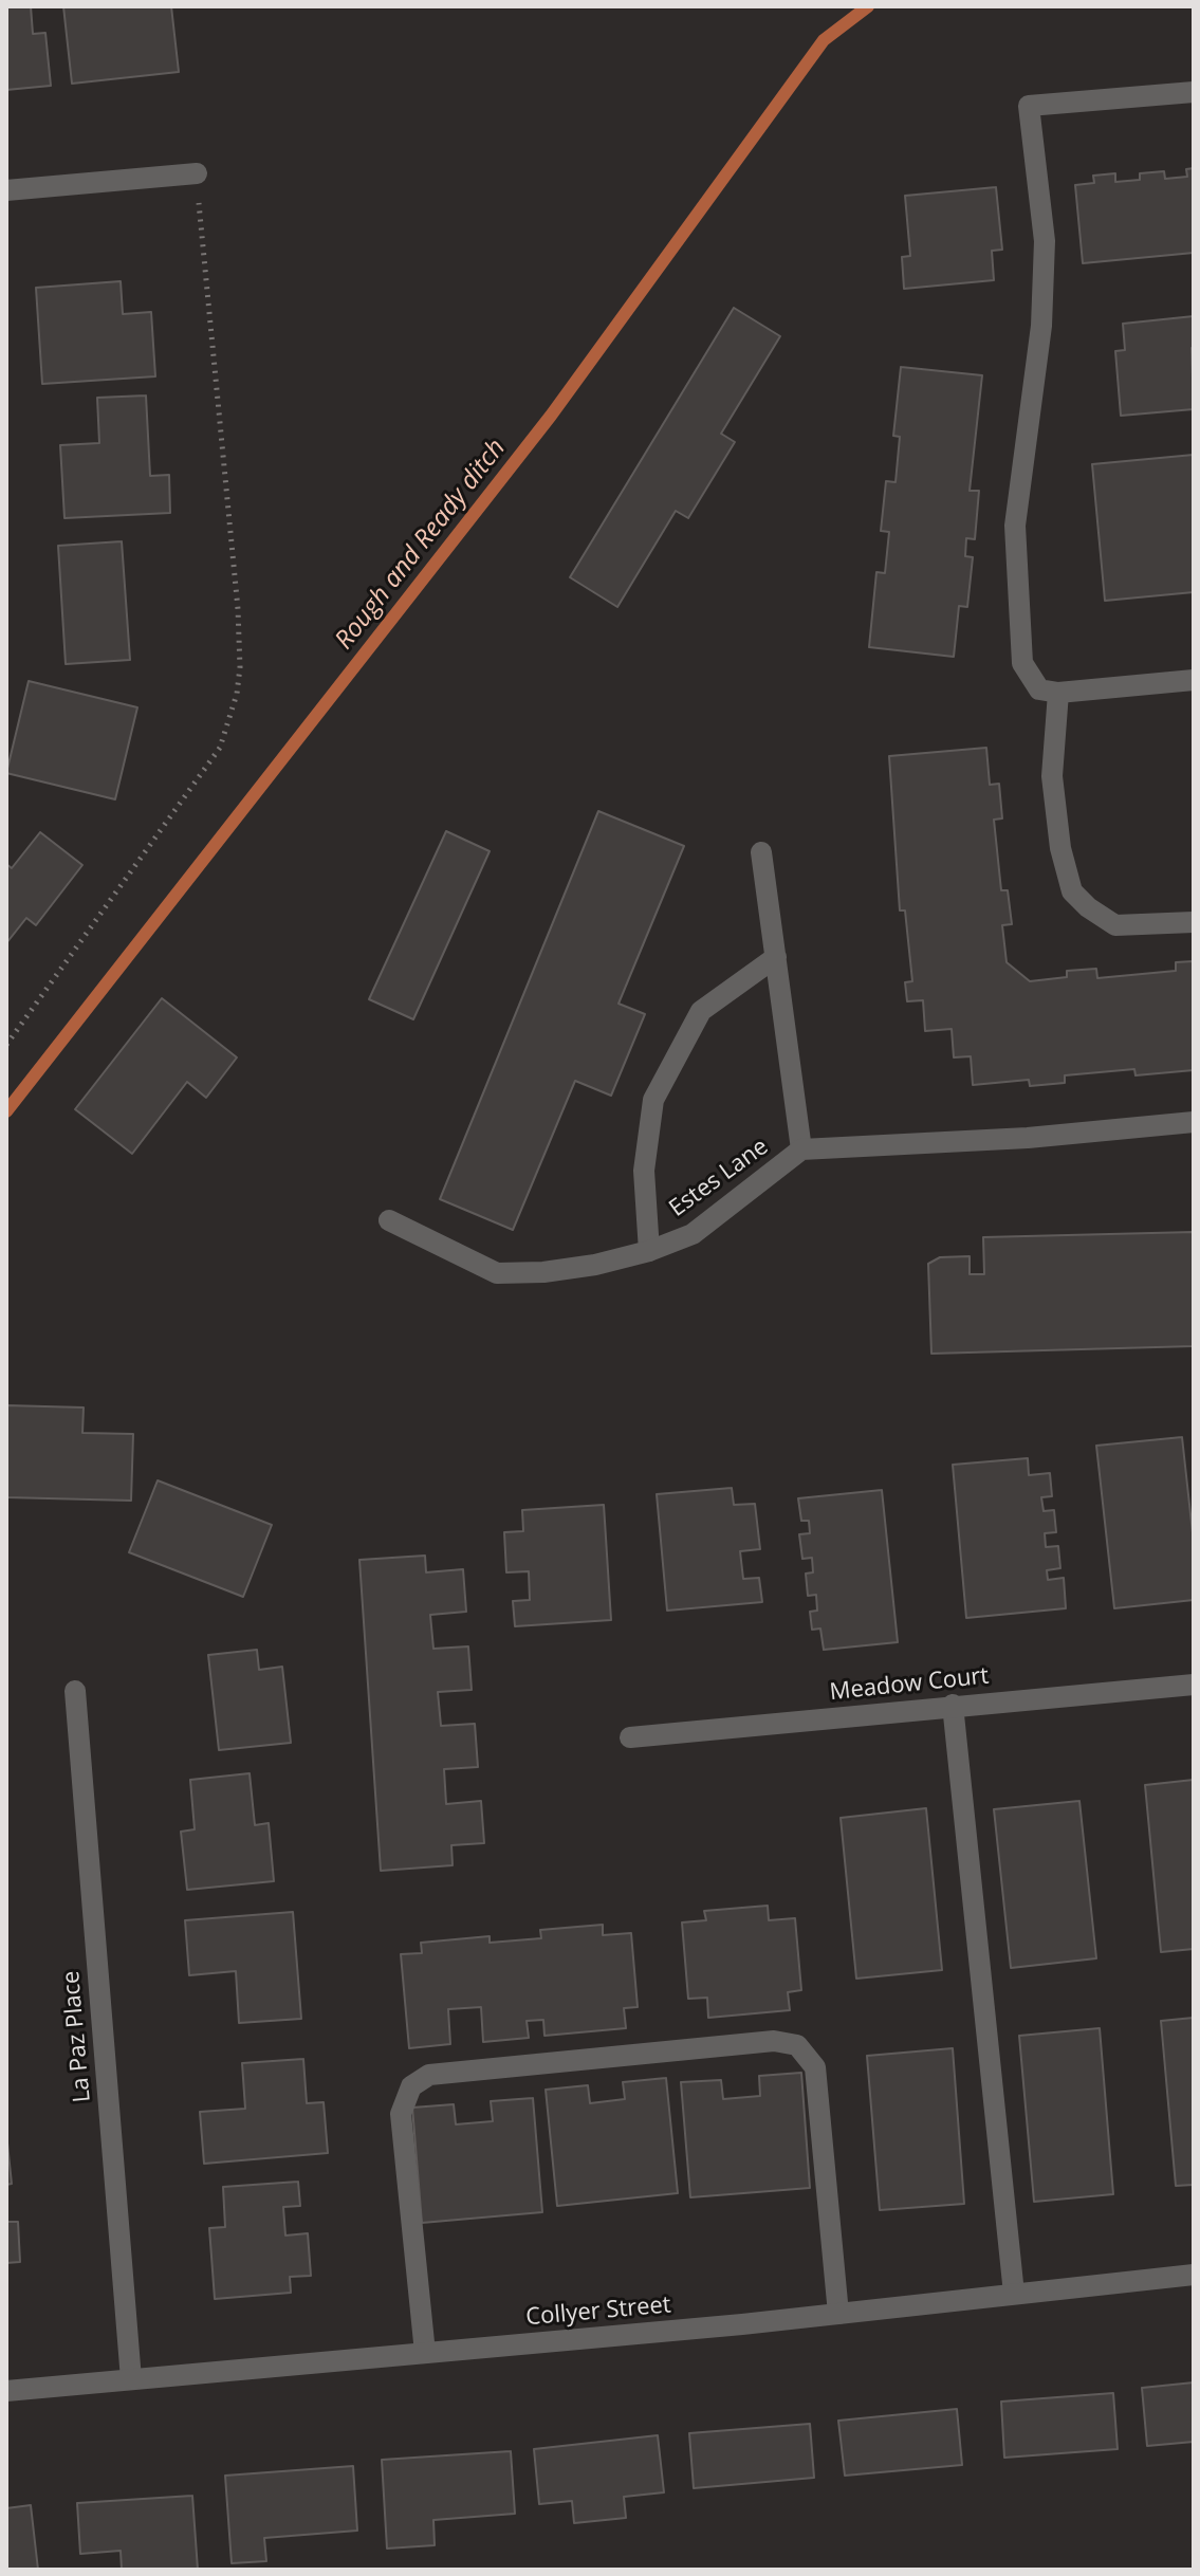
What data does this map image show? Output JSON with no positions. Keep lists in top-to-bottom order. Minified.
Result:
{"streets":{"street":["Estes Lane","Meadow Court","La Paz Place","Collyer Street"]},"crossings":[["La Paz Place","Collyer Street"]],"water":["Rough and Ready ditch"]}
